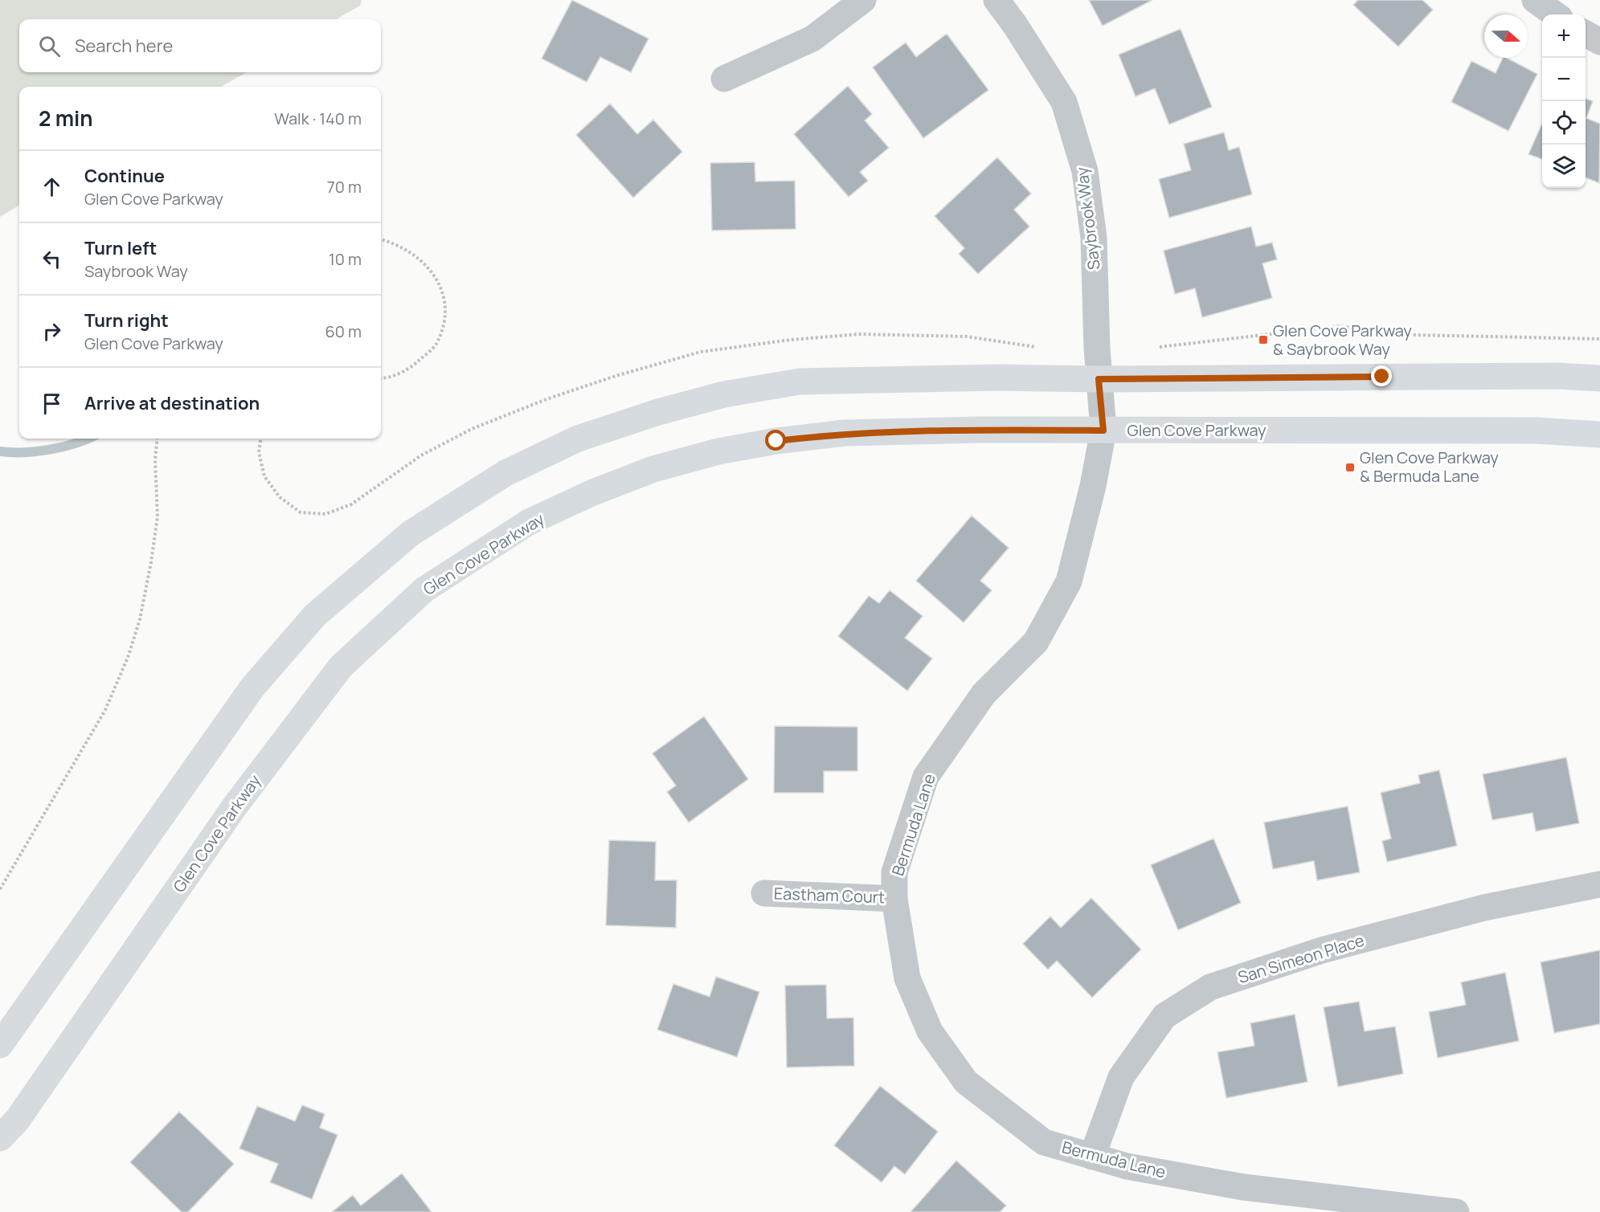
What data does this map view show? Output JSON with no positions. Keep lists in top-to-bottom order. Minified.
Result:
{"streets":{"main road":["Glen Cove Parkway"],"street":["Saybrook Way","Bermuda Lane","Eastham Court","San Simeon Place"]},"crossings":[["Saybrook Way","Glen Cove Parkway"],["Saybrook Way","Bermuda Lane"],["Glen Cove Parkway","Bermuda Lane"],["Bermuda Lane","Eastham Court"],["Bermuda Lane","San Simeon Place"]],"places":{"transit":["Glen Cove Parkway & Saybrook Way","Glen Cove Parkway & Bermuda Lane"]},"north":"right","page":{"map_buttons":["+","−"],"search":"Search here","heading":["2 min","Walk · 140 m"],"list":[["Continue","Glen Cove Parkway","70 m"],["Turn left","Saybrook Way","10 m"],["Turn right","Glen Cove Parkway","60 m"],"Arrive at destination"]}}
